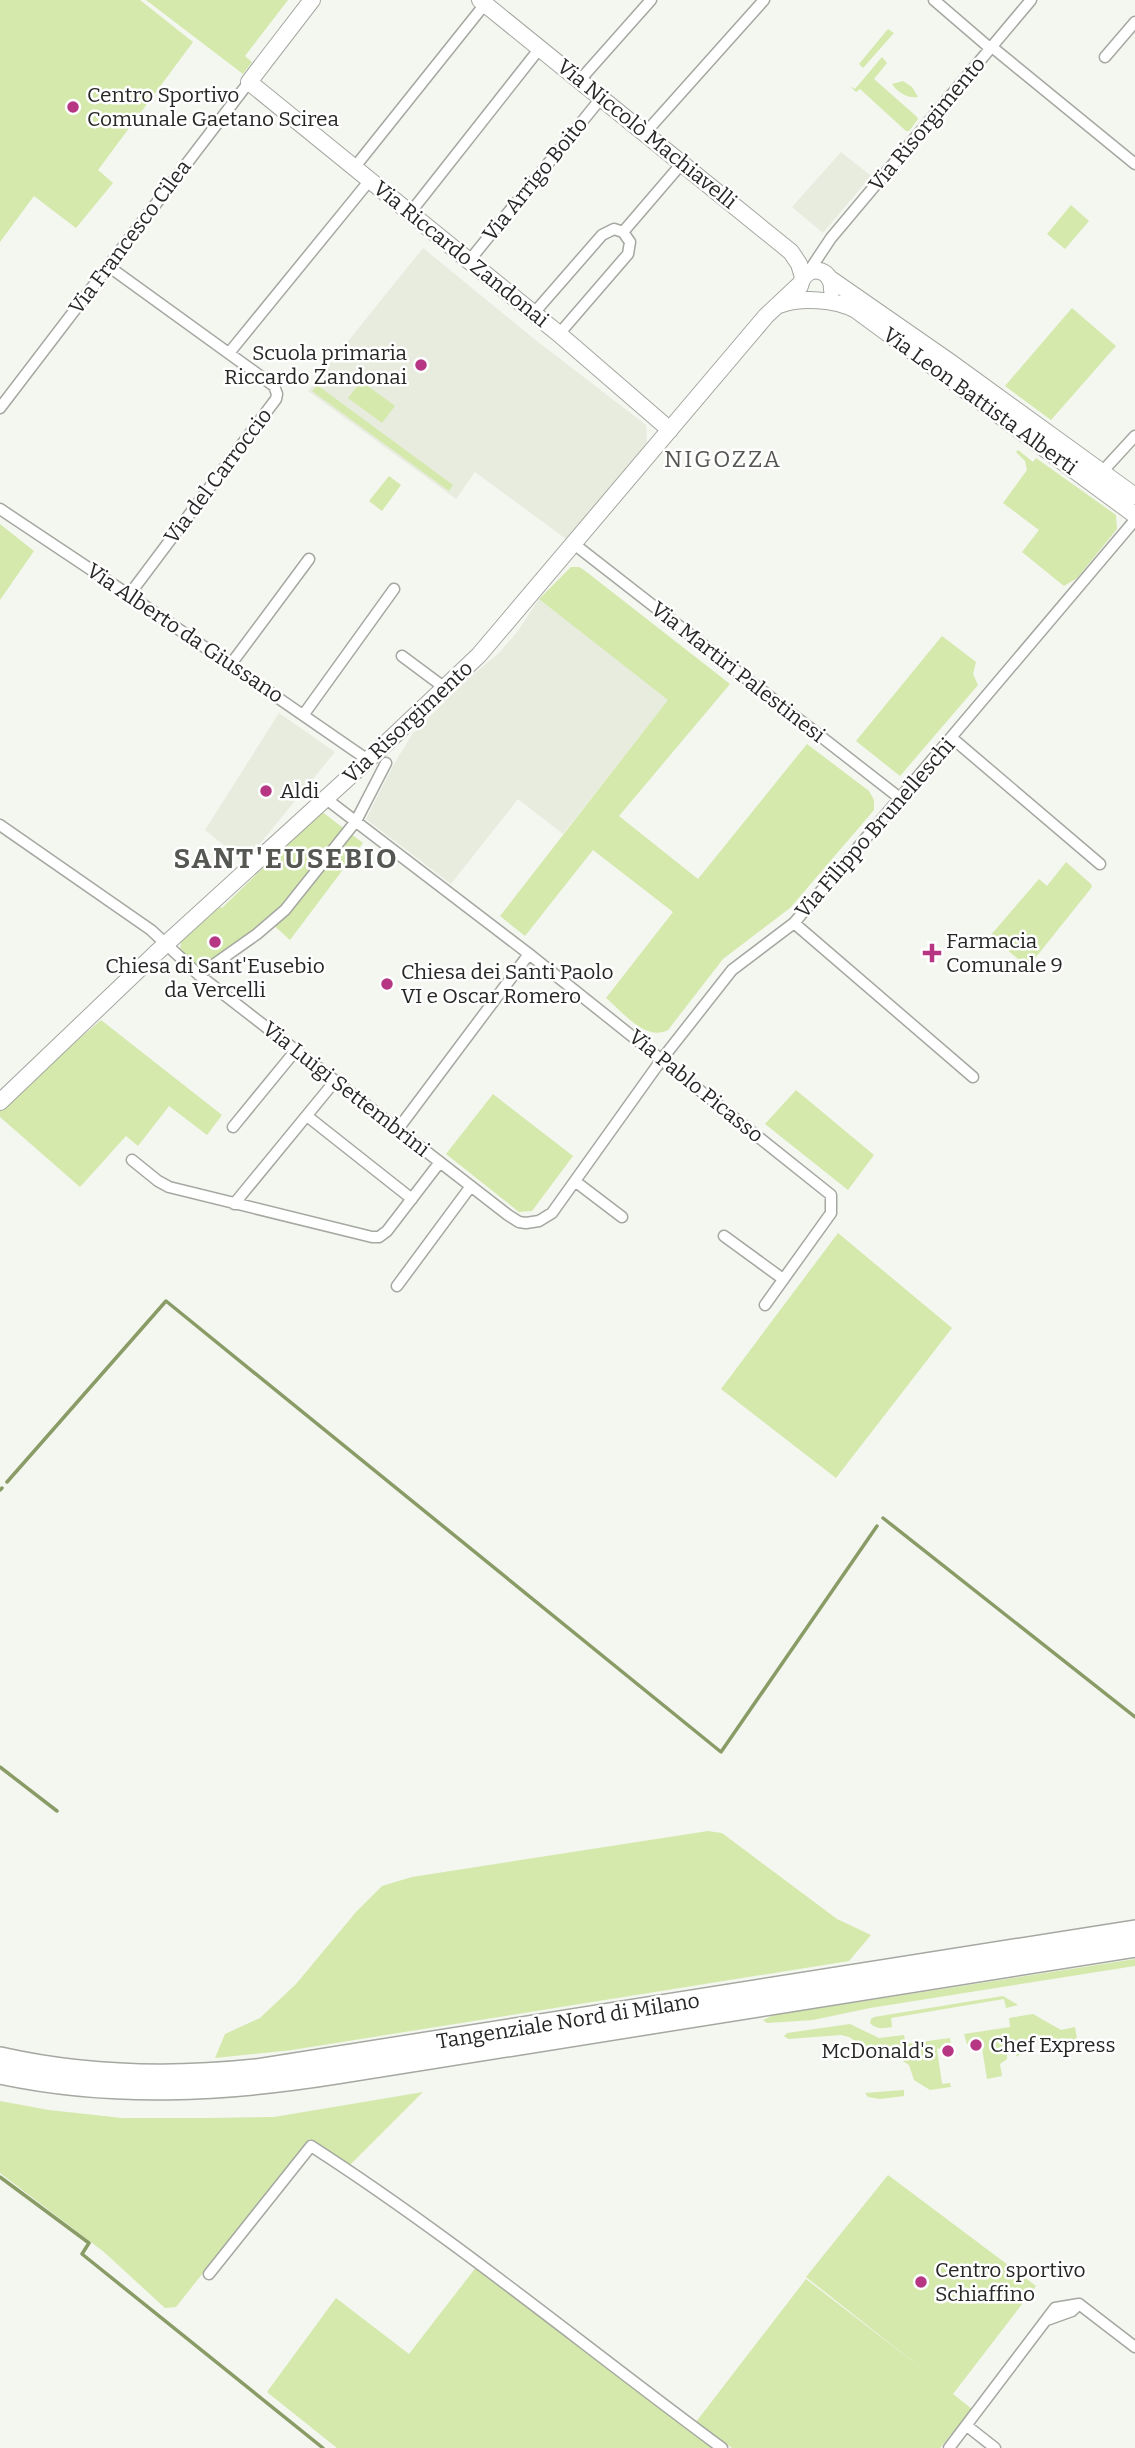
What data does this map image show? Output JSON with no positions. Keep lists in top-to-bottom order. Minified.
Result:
{"streets":{"highway":["Tangenziale Nord di Milano"],"street":["Via Risorgimento","Via Niccolò Machiavelli","Via Arrigo Boito","Via Francesco Cilea","Via Riccardo Zandonai","Via Leon Battista Alberti","Via del Carroccio","Via Alberto da Giussano","Via Martiri Palestinesi","Via Filippo Brunelleschi","Via Pablo Picasso","Via Luigi Settembrini"]},"crossings":[["Via Risorgimento","Via Niccolò Machiavelli"],["Via Risorgimento","Via Riccardo Zandonai"],["Via Risorgimento","Via Leon Battista Alberti"],["Via Risorgimento","Via Alberto da Giussano"],["Via Risorgimento","Via Martiri Palestinesi"],["Via Risorgimento","Via Pablo Picasso"],["Via Risorgimento","Via Luigi Settembrini"],["Via Niccolò Machiavelli","Via Arrigo Boito"],["Via Niccolò Machiavelli","Via Leon Battista Alberti"],["Via Arrigo Boito","Via Riccardo Zandonai"],["Via Francesco Cilea","Via Riccardo Zandonai"],["Via Francesco Cilea","Via del Carroccio"],["Via del Carroccio","Via Alberto da Giussano"],["Via Martiri Palestinesi","Via Filippo Brunelleschi"],["Via Filippo Brunelleschi","Via Pablo Picasso"],["Via Filippo Brunelleschi","Via Luigi Settembrini"]],"districts":["NIGOZZA","SANT'EUSEBIO"],"places":{"other":["Centro Sportivo Comunale Gaetano Scirea","Scuola primaria Riccardo Zandonai","Aldi","Chiesa di Sant'Eusebio da Vercelli","Chiesa dei Santi Paolo VI e Oscar Romero","Chef Express","McDonald's","Centro sportivo Schiaffino"],"health":["Farmacia Comunale 9"]}}
